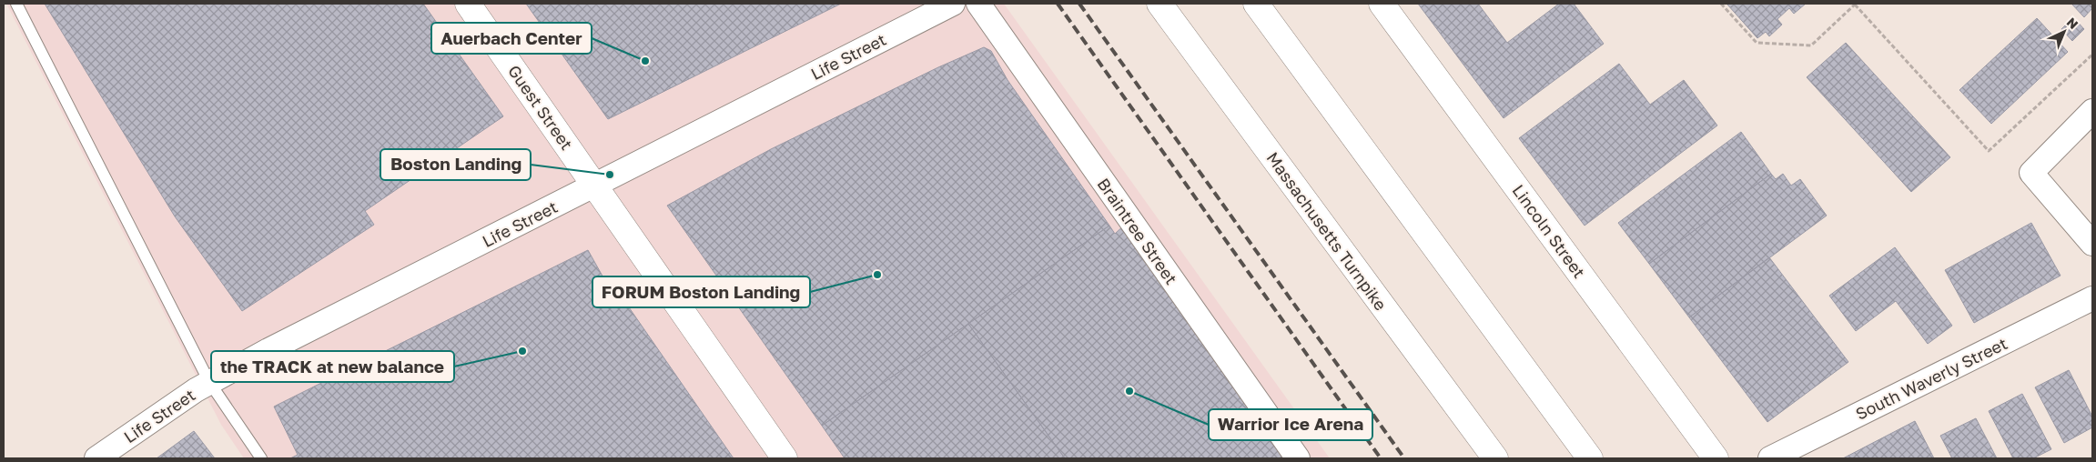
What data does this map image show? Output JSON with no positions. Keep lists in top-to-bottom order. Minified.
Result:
{"streets":{"main road":["Guest Street","Massachusetts Turnpike","Lincoln Street"],"street":["Life Street","Braintree Street","South Waverly Street"]},"crossings":[["Life Street","Guest Street"]],"places":["Auerbach Center","Boston Landing","FORUM Boston Landing","the TRACK at new balance","Warrior Ice Arena"],"north":"top right"}
